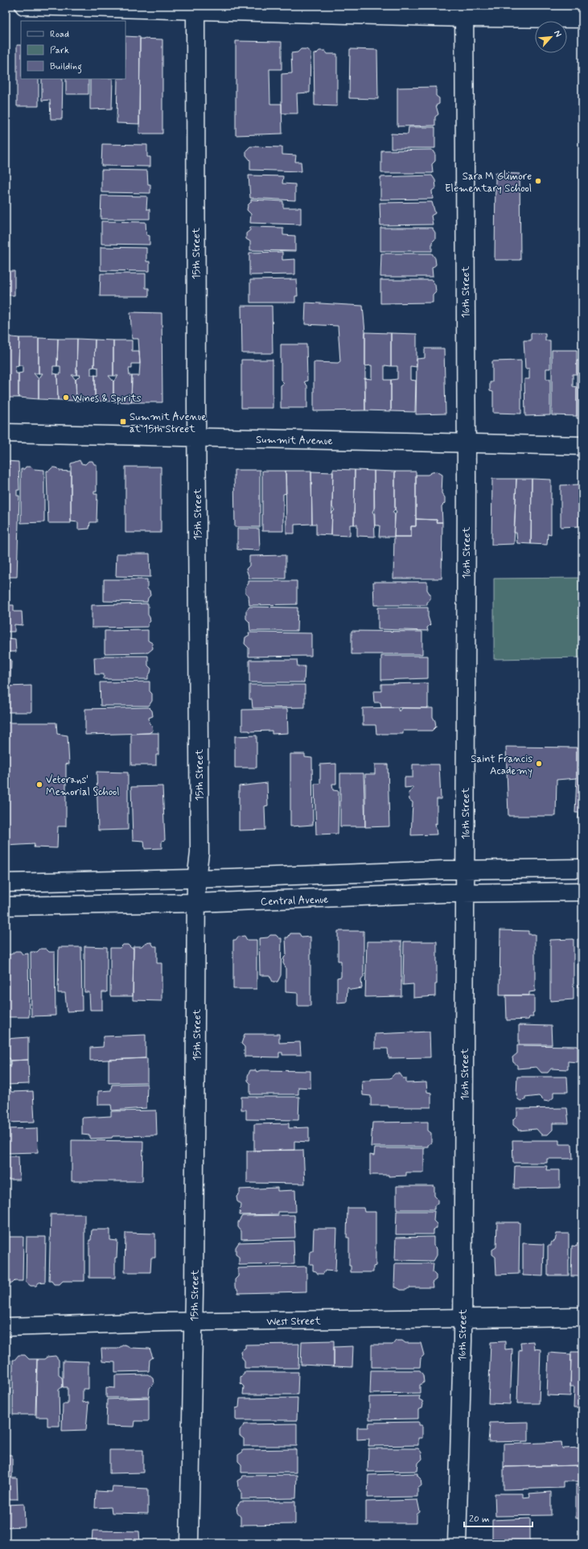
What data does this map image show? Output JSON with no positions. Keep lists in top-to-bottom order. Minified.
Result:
{"streets":{"street":["15th Street","16th Street","Summit Avenue","Central Avenue","West Street"]},"crossings":[["15th Street","Summit Avenue"],["15th Street","Central Avenue"],["15th Street","West Street"],["16th Street","Summit Avenue"],["16th Street","Central Avenue"],["16th Street","West Street"]],"places":{"other":["Sara M Glimore Elementary School","Wines & Spirits","Saint Francis Academy","Veterans' Memorial School"],"transit":["Summit Avenue at 15th Street"]},"legend":["Road","Park","Building"],"scale_bar":"20 m","north":"top right"}
